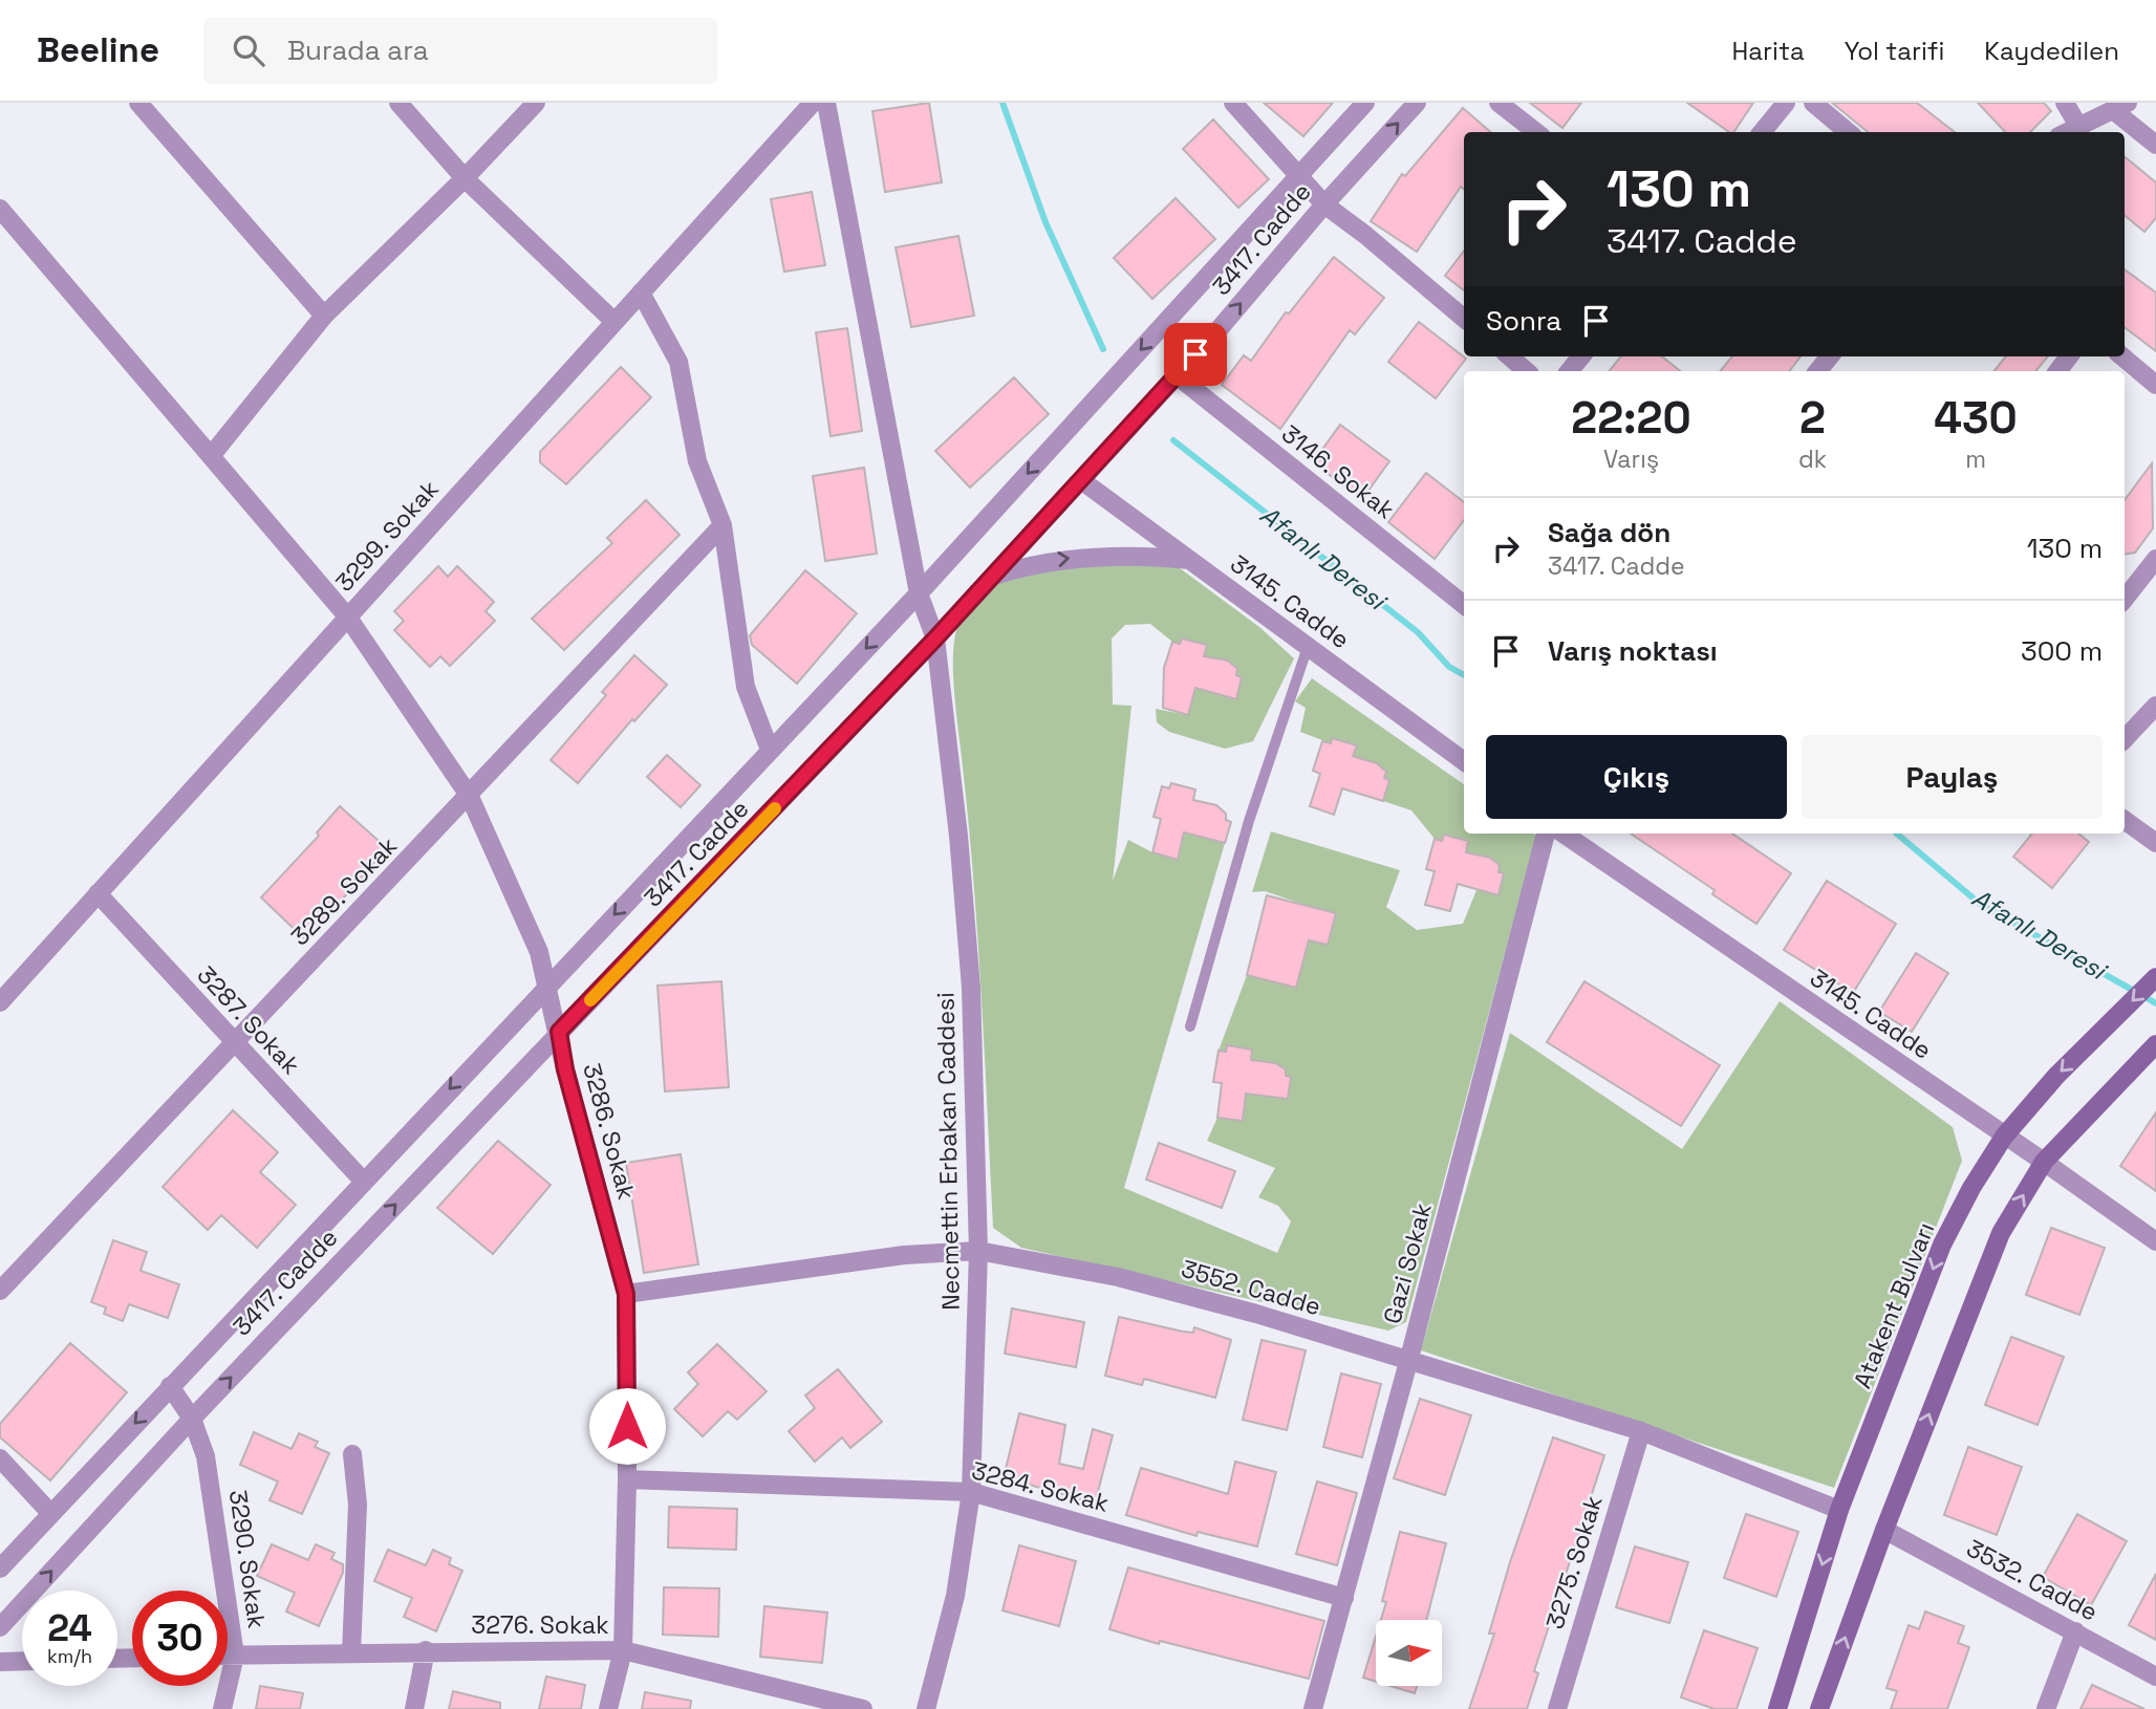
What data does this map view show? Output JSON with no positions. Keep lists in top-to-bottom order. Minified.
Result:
{"streets":{"main road":["Atakent Bulvarı"],"street":["3417. Cadde","3146. Sokak","3299. Sokak","3145. Cadde","3289. Sokak","3287. Sokak","3286. Sokak","Necmettin Erbakan Caddesi","Gazi Sokak","3552. Cadde","3284. Sokak","3290. Sokak","3275. Sokak","3532. Cadde","3276. Sokak"]},"crossings":[["3417. Cadde","3146. Sokak"],["3417. Cadde","3145. Cadde"],["3417. Cadde","3287. Sokak"],["3417. Cadde","3286. Sokak"],["3417. Cadde","Necmettin Erbakan Caddesi"],["3417. Cadde","3290. Sokak"],["3299. Sokak","3287. Sokak"],["3299. Sokak","3286. Sokak"],["3145. Cadde","Atakent Bulvarı"],["3289. Sokak","3287. Sokak"],["3289. Sokak","3286. Sokak"],["3286. Sokak","3552. Cadde"],["3286. Sokak","3284. Sokak"],["3286. Sokak","3276. Sokak"],["Necmettin Erbakan Caddesi","3552. Cadde"],["Necmettin Erbakan Caddesi","3284. Sokak"],["Gazi Sokak","3552. Cadde"],["Gazi Sokak","3284. Sokak"],["3552. Cadde","Atakent Bulvarı"],["3552. Cadde","3275. Sokak"],["3290. Sokak","3276. Sokak"]],"water":["Afanlı Deresi"],"north":"right","page":{"header":"Beeline","search":"Burada ara","nav":["Harita","Yol tarifi","Kaydedilen"],"turn":["130 m","3417. Cadde"],"then":"Sonra","eta":["22:20","Varış","2","dk","430","m"],"list":[{"name":"Sağa dön","note":"3417. Cadde","value":"130 m"},{"name":"Varış noktası","value":"300 m"}],"buttons":["Çıkış","Paylaş"],"speed":"24 km/h","limit":"30"}}
